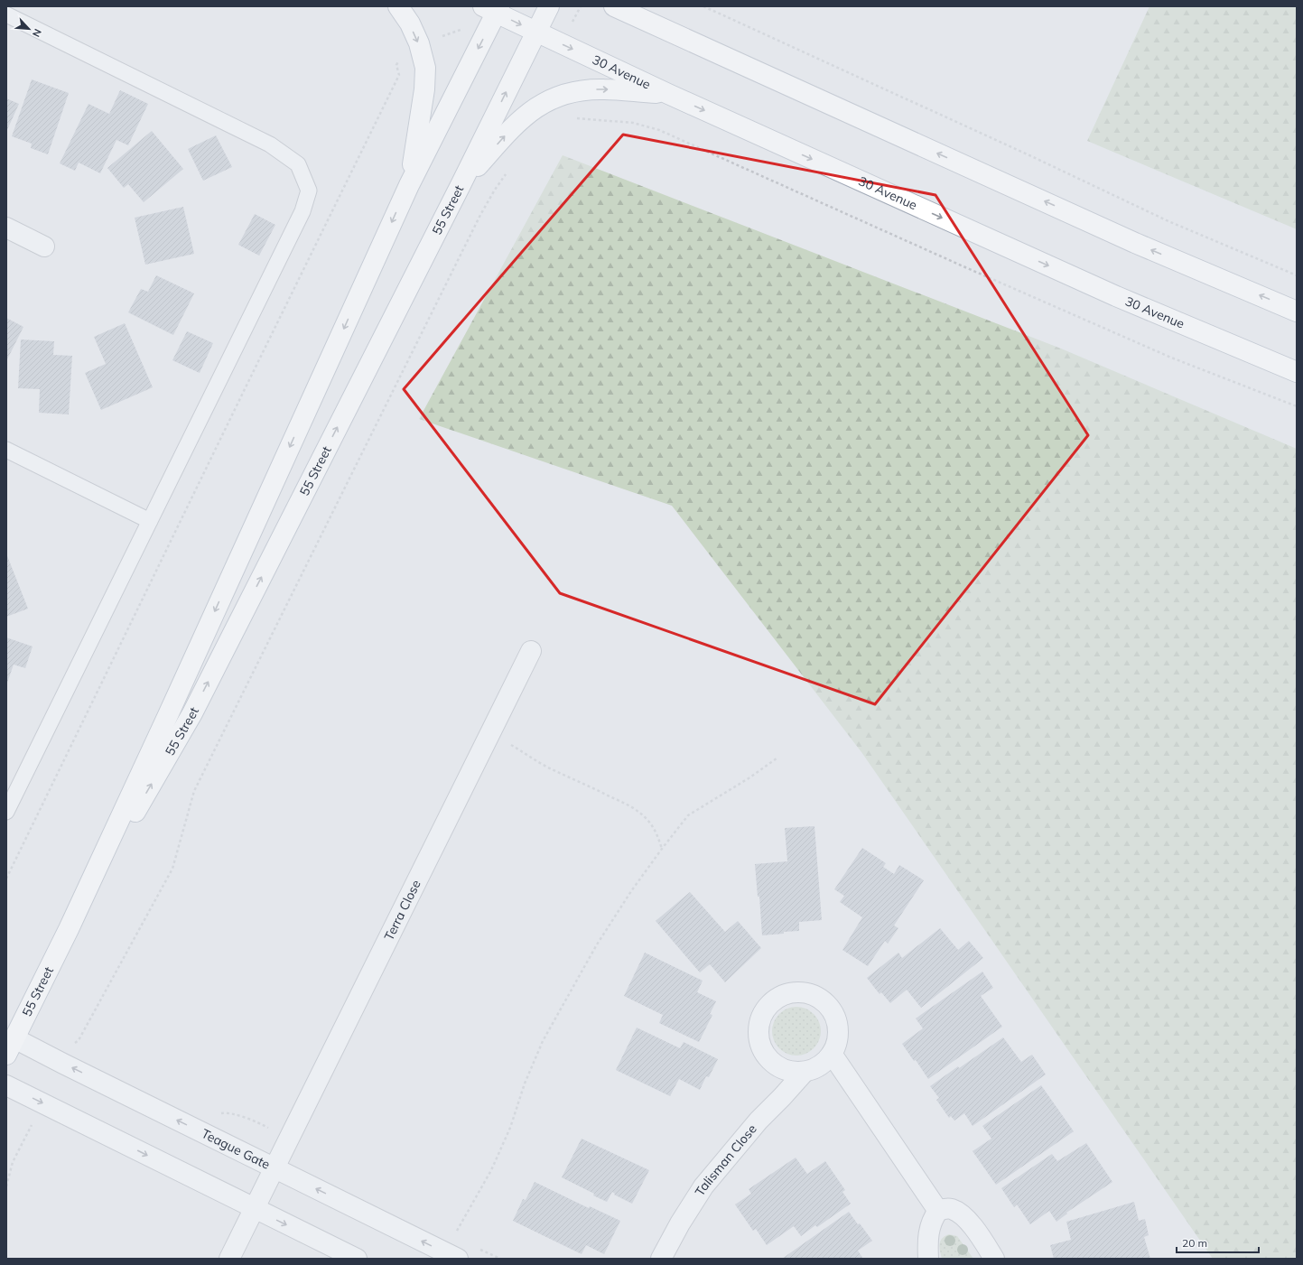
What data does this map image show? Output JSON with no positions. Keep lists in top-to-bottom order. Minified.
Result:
{"streets":{"main road":["30 Avenue","55 Street"],"street":["Terra Close","Teague Gate","Talisman Close"]},"crossings":[["30 Avenue","55 Street"],["55 Street","Teague Gate"],["Terra Close","Teague Gate"]],"scale_bar":"20 m","north":"bottom right"}
